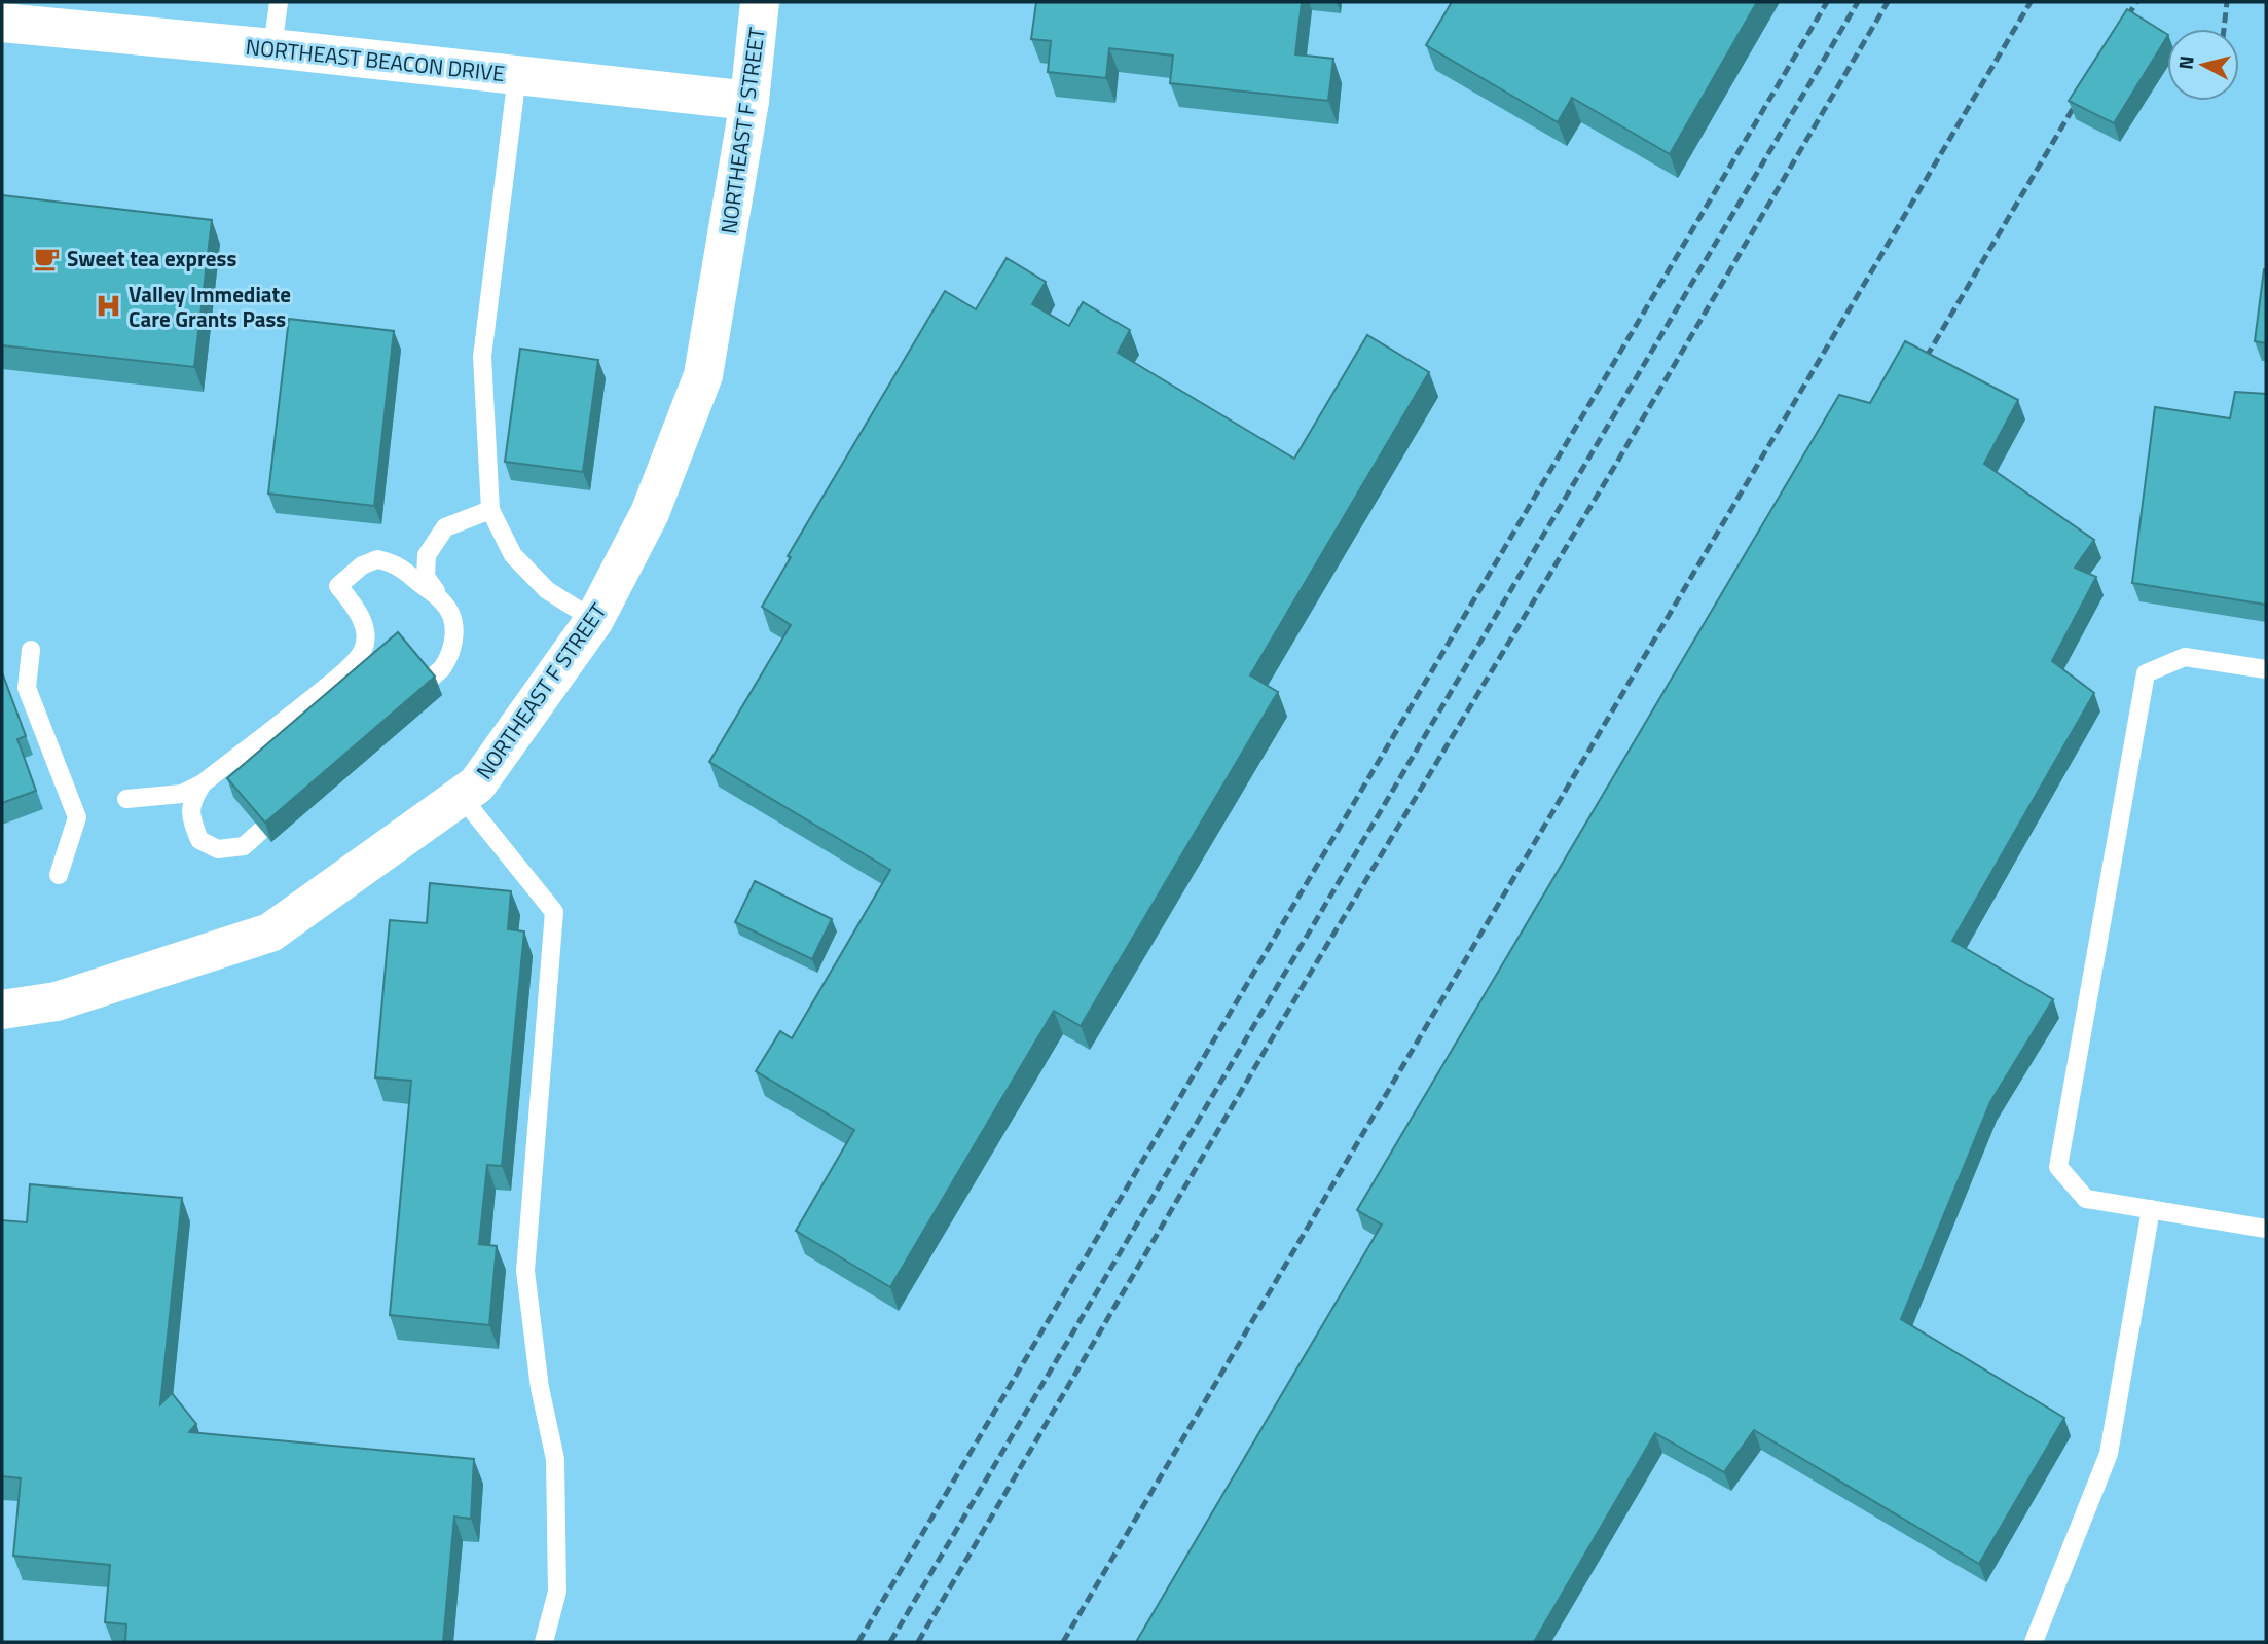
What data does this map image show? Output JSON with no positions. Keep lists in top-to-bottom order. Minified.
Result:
{"streets":{"main road":["NORTHEAST BEACON DRIVE","NORTHEAST F STREET"]},"crossings":[["NORTHEAST BEACON DRIVE","NORTHEAST F STREET"]],"places":{"cafe":["Sweet tea express"],"hospital":["Valley Immediate Care Grants Pass"]},"north":"left"}
